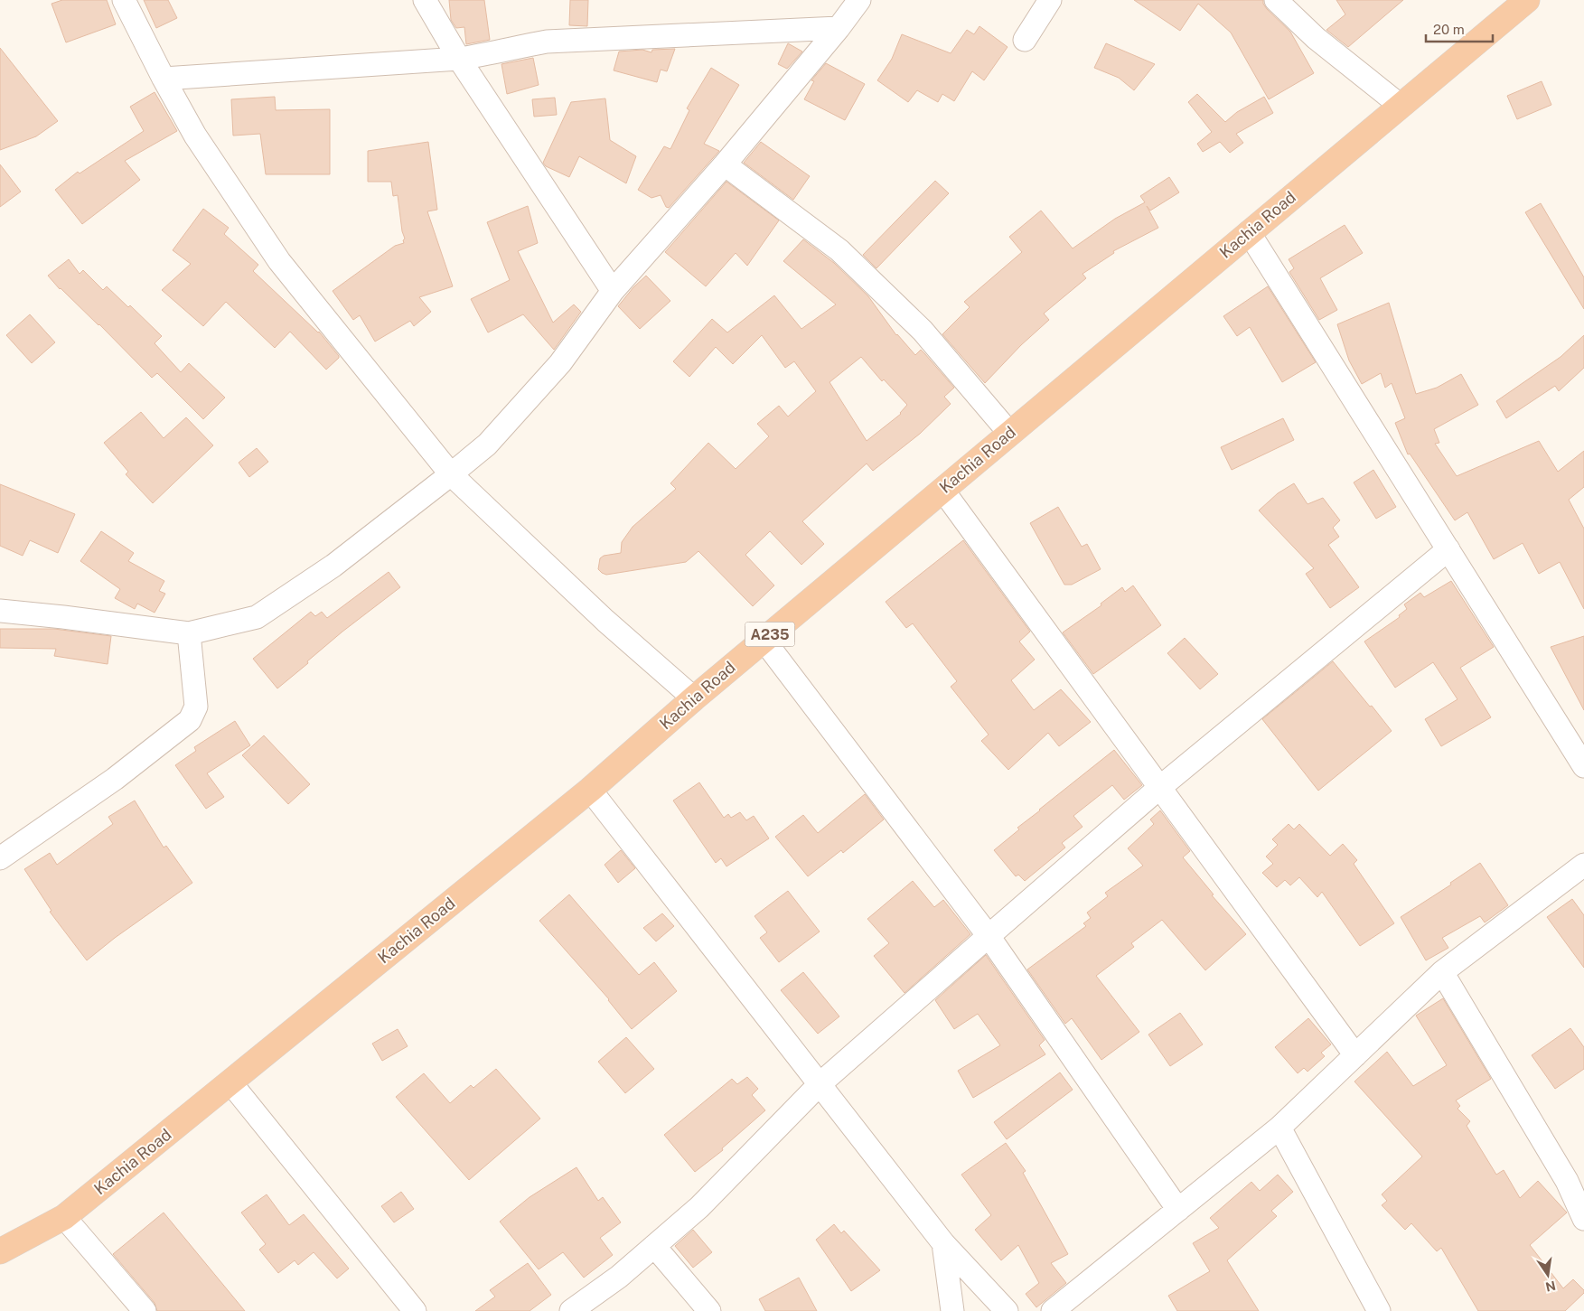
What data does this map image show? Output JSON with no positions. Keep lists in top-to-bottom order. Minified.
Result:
{"streets":{"highway":["Kachia Road","A235"]},"scale_bar":"20 m","north":"bottom"}
